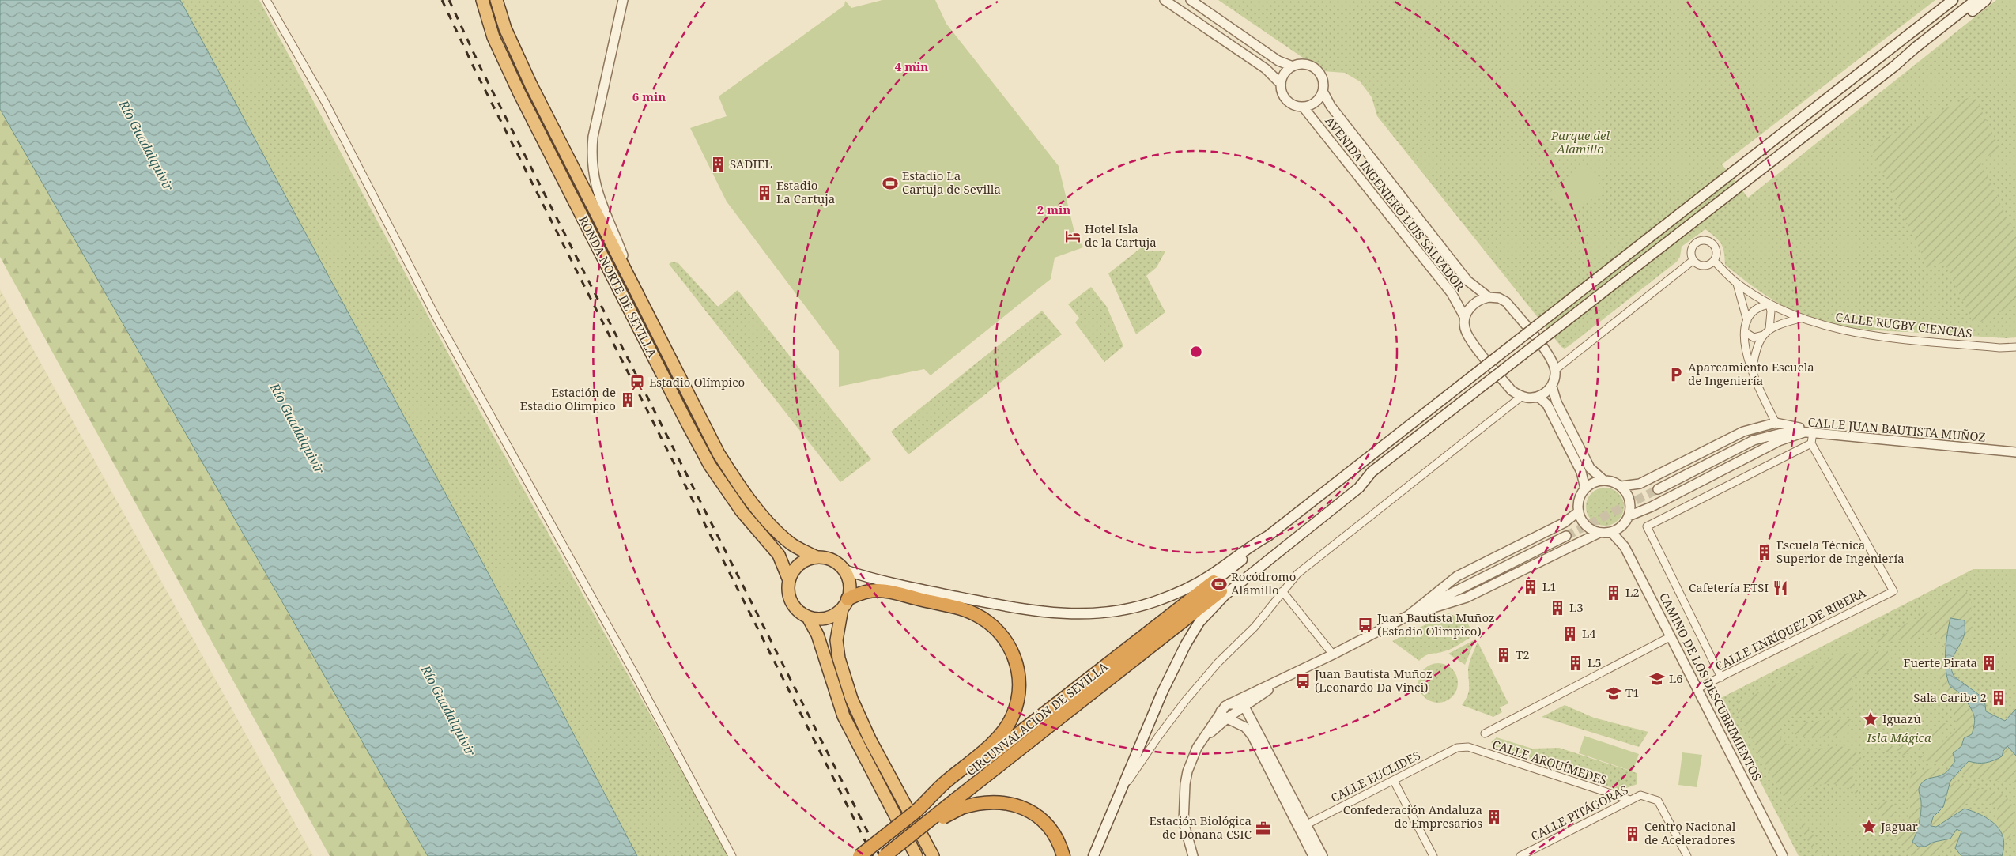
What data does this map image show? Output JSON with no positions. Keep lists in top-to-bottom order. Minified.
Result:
{"streets":{"highway":["RONDA NORTE DE SEVILLA","CIRCUNVALACIÓN DE SEVILLA"],"street":["AVENIDA INGENIERO LUIS SALVADOR","CALLE RUGBY CIENCIAS","CALLE JUAN BAUTISTA MUÑOZ","CALLE ENRÍQUEZ DE RIBERA","CAMINO DE LOS DESCUBRIMIENTOS","CALLE ARQUÍMEDES","CALLE EUCLIDES","CALLE PITÁGORAS"]},"crossings":[["CALLE JUAN BAUTISTA MUÑOZ","CAMINO DE LOS DESCUBRIMIENTOS"],["CALLE ENRÍQUEZ DE RIBERA","CAMINO DE LOS DESCUBRIMIENTOS"],["CALLE ARQUÍMEDES","CALLE EUCLIDES"],["CALLE ARQUÍMEDES","CALLE PITÁGORAS"]],"water":["Río Guadalquivir"],"parks":["Parque del Alamillo","Isla Mágica"],"places":{"building":["SADIEL","Estadio La Cartuja","Estación de Estadio Olímpico","Escuela Técnica Superior de Ingeniería","L1","L2","L3","L4","T2","L5","Fuerte Pirata","Sala Caribe 2","Confederación Andaluza de Empresarios","Centro Nacional de Aceleradores"],"sports":["Estadio La Cartuja de Sevilla","Rocódromo Alamillo"],"hotel":["Hotel Isla de la Cartuja"],"parking":["Aparcamiento Escuela de Ingeniería"],"station":["Estadio Olímpico"],"restaurant":["Cafetería ETSI"],"bus stop":["Juan Bautista Muñoz (Estadio Olimpico)","Juan Bautista Muñoz (Leonardo Da Vinci)"],"school or university":["L6","T1"],"place":["Iguazú","Jaguar"],"office":["Estación Biológica de Doñana CSIC"]},"rings":["4 min","6 min","2 min"]}
